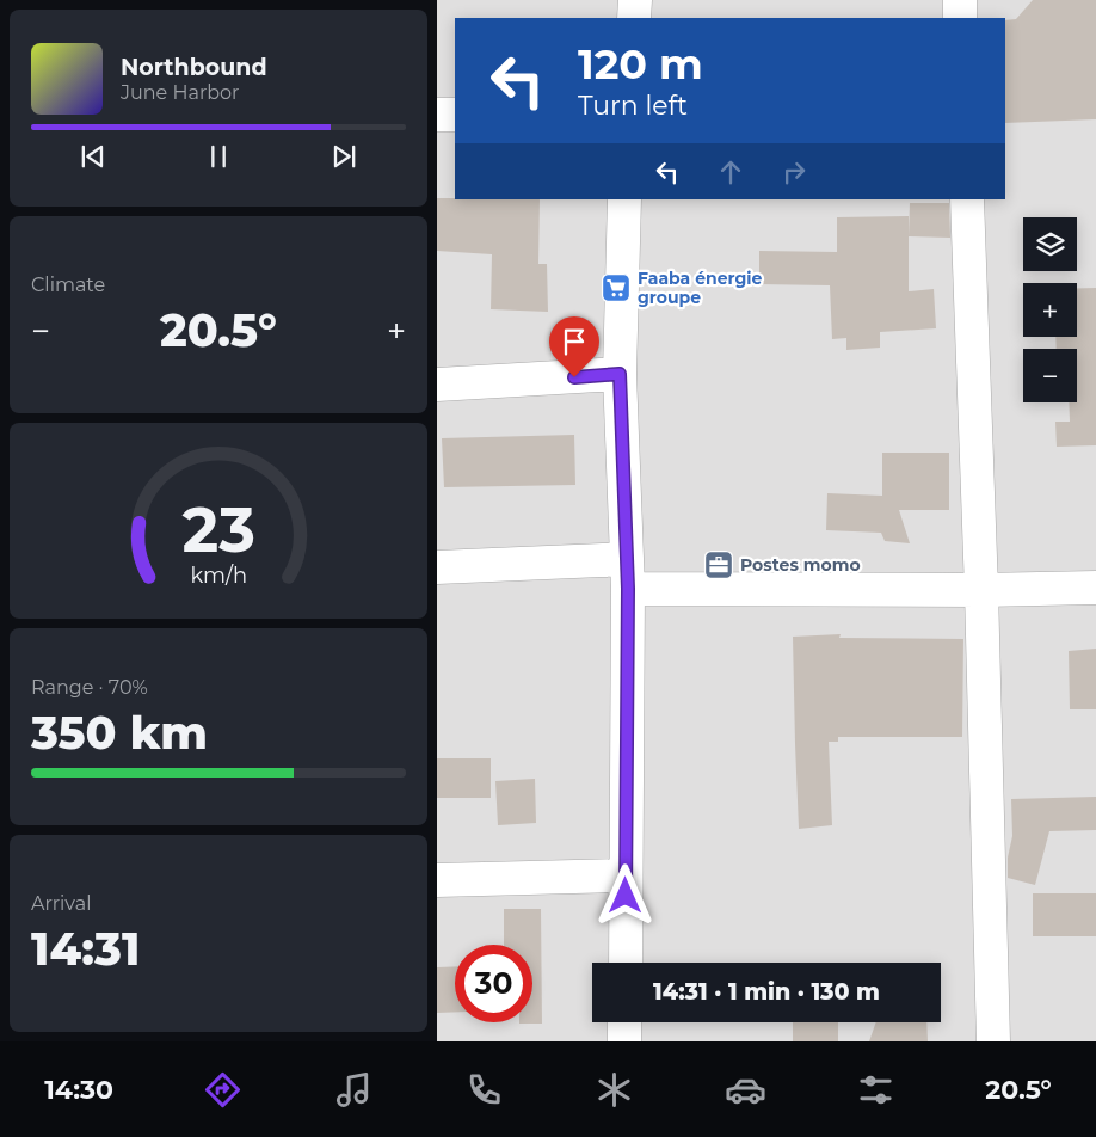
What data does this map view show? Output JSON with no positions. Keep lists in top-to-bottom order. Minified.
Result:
{"places":{"supermarket":["Faaba énergie groupe"],"office":["Postes momo"]},"page":{"turn":["120 m","Turn left"],"song":["Northbound","June Harbor"],"tile":["Climate",["Range · 70%","350 km"],["Arrival","14:31"]],"map_buttons":["+","−"],"heat":["−","20.5°","+"],"limit":"30","trip":"14:31 · 1 min · 130 m","tabs":["14:30","20.5°"],"gauge":["23","km/h"]}}
